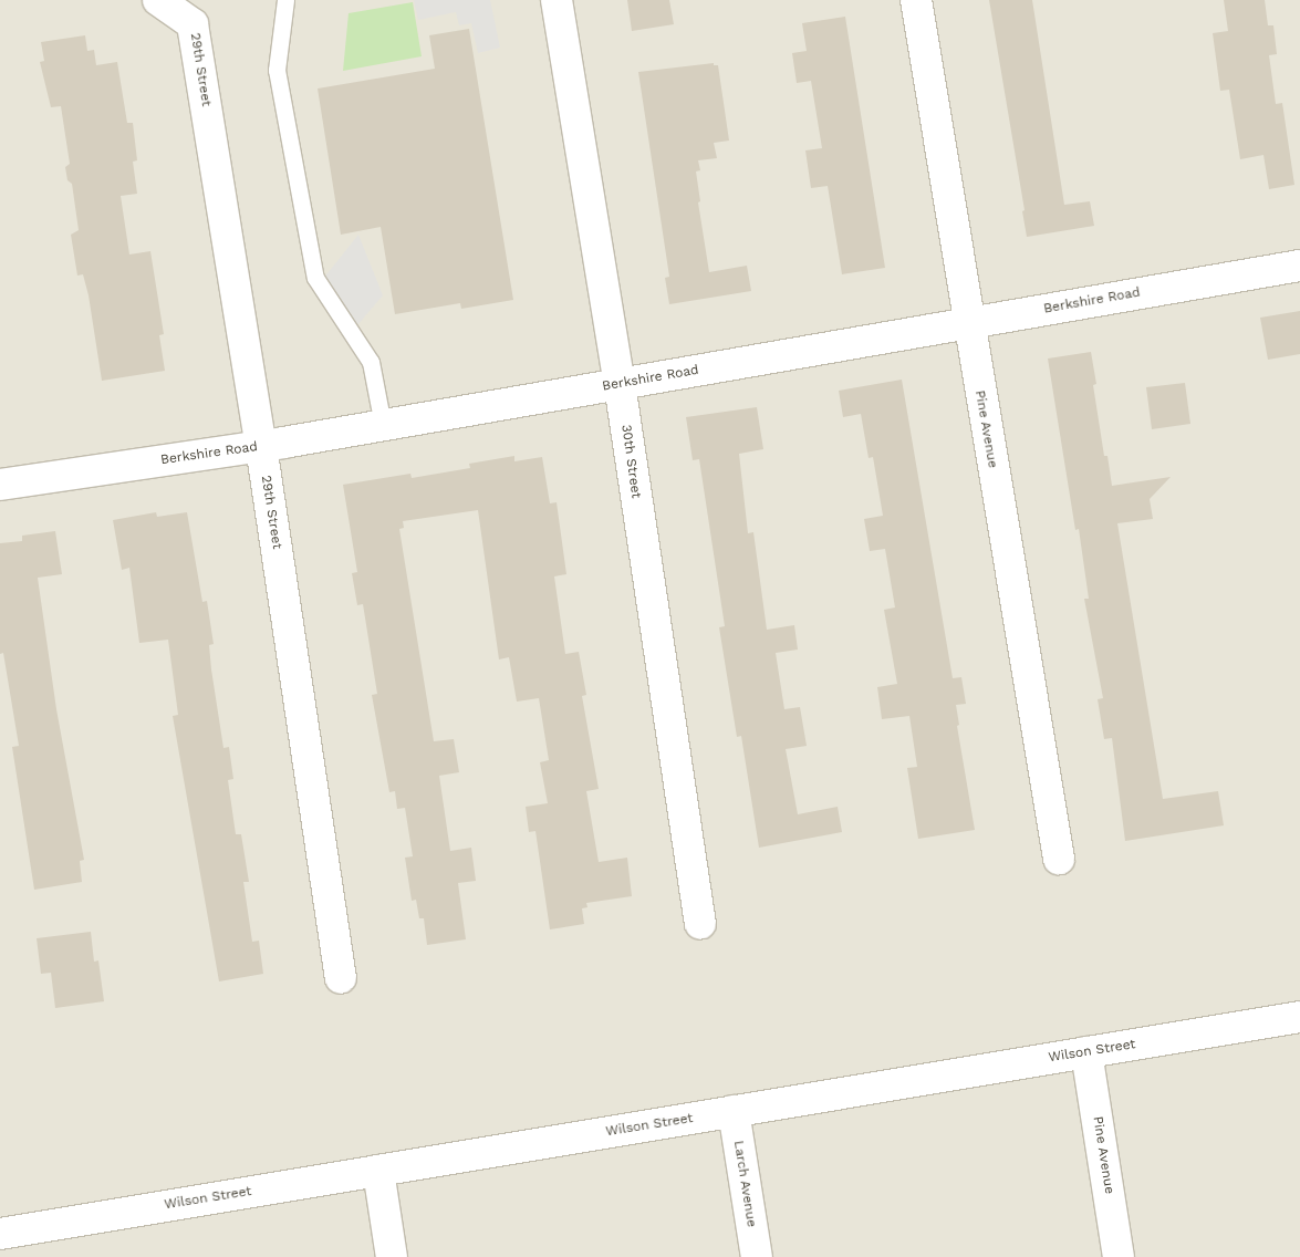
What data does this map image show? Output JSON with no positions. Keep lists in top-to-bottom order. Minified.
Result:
{"streets":{"street":["29th Street","Berkshire Road","Pine Avenue","30th Street","Wilson Street","Larch Avenue"]},"crossings":[["29th Street","Berkshire Road"],["Berkshire Road","Pine Avenue"],["Berkshire Road","30th Street"],["Pine Avenue","Wilson Street"],["Wilson Street","Larch Avenue"]]}
